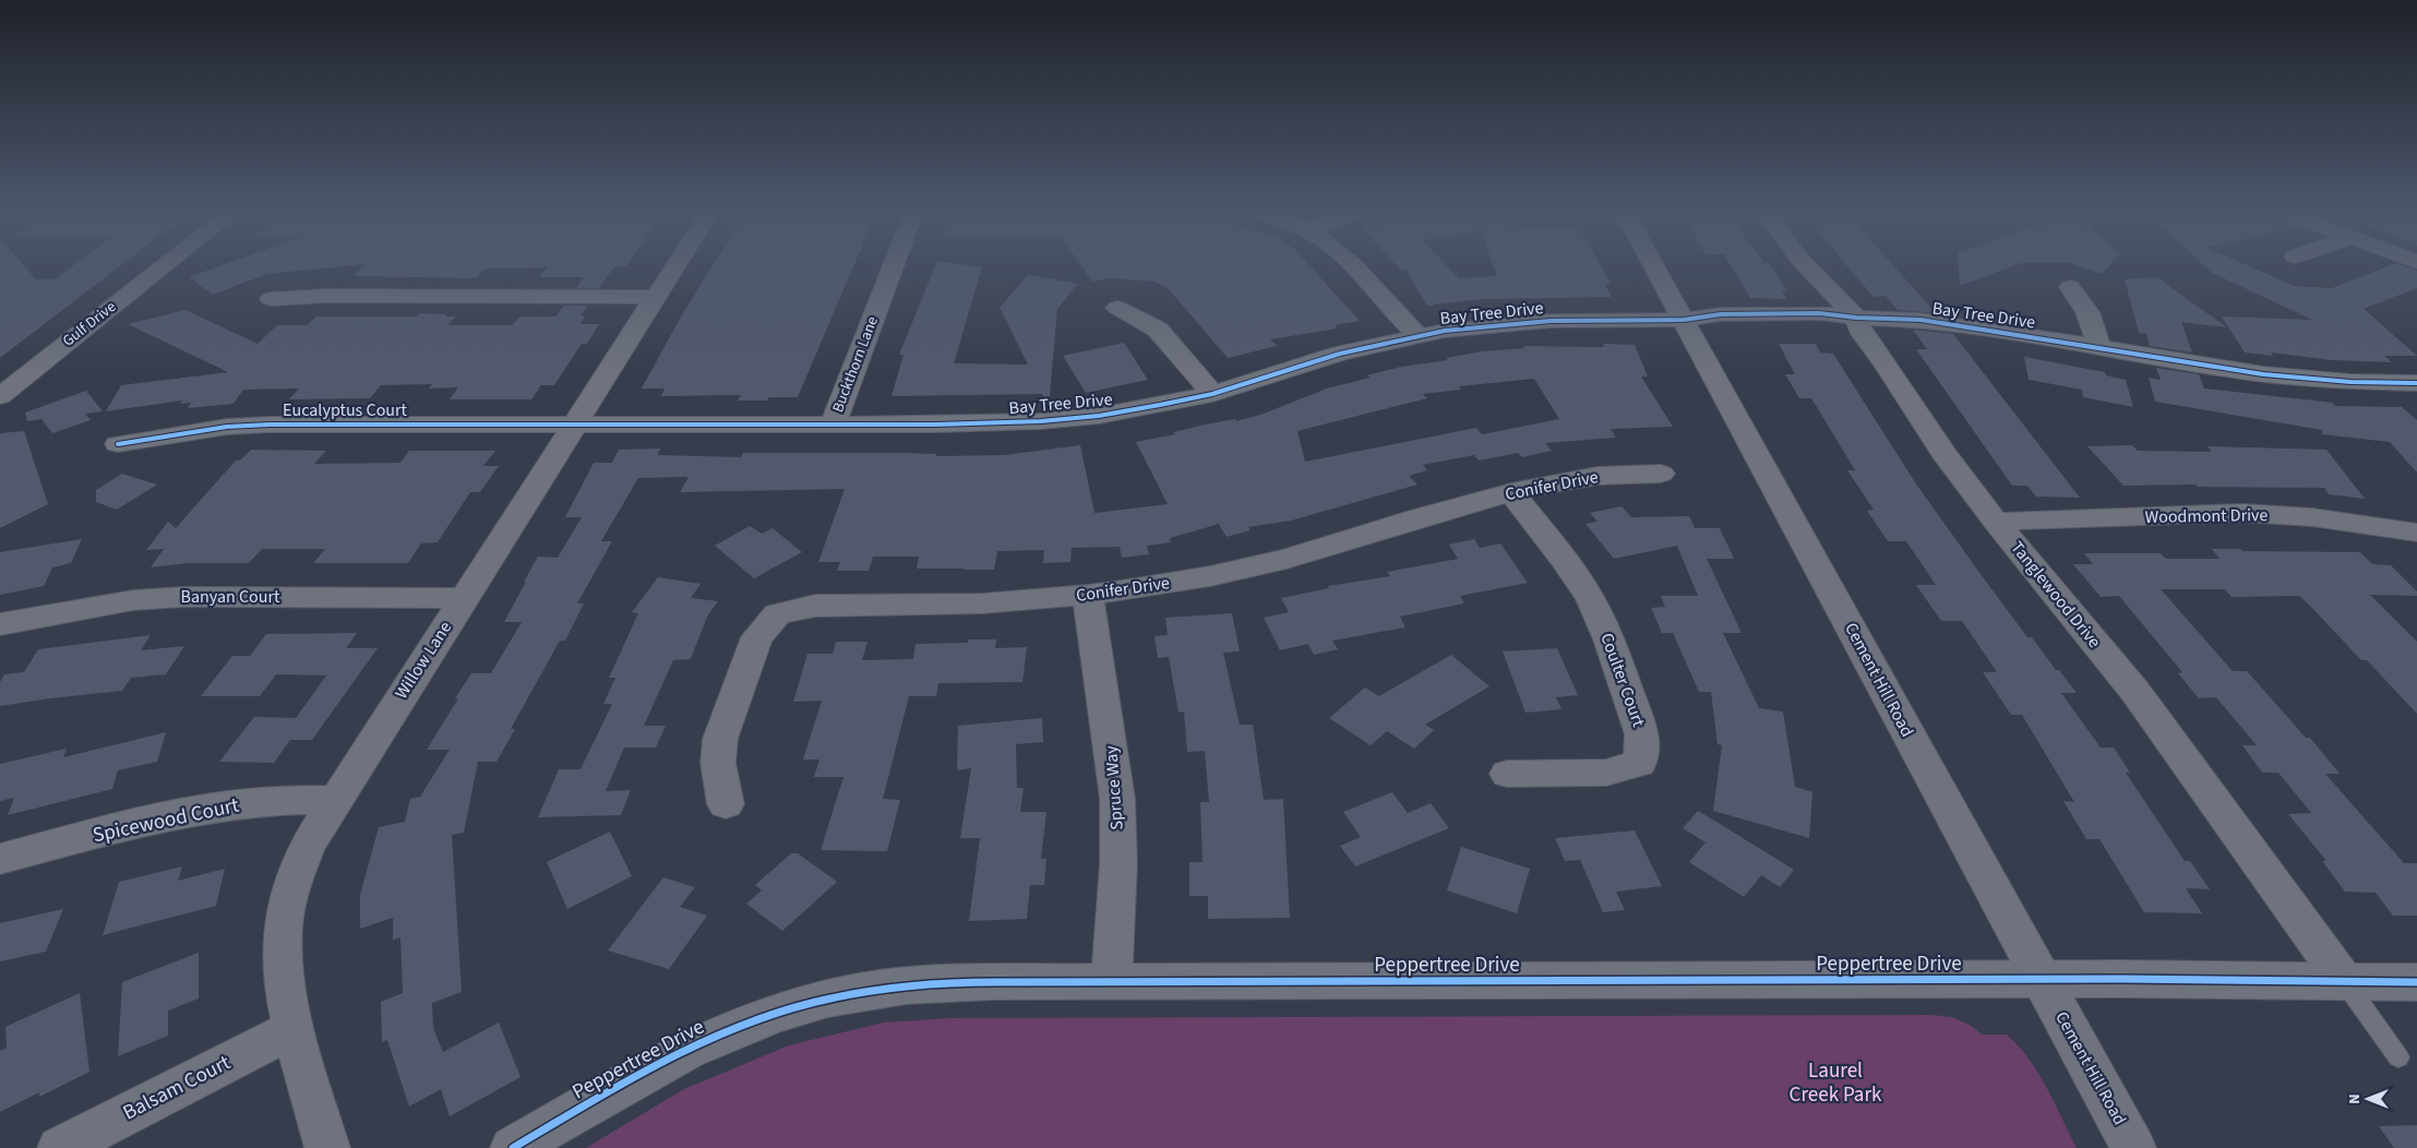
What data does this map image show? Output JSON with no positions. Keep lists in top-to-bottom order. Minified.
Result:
{"streets":{"street":["Bay Tree Drive","Gulf Drive","Buckthorn Lane","Eucalyptus Court","Conifer Drive","Woodmont Drive","Tanglewood Drive","Banyan Court","Willow Lane","Coulter Court","Cement Hill Road","Spruce Way","Spicewood Court","Peppertree Drive","Balsam Court"]},"crossings":[["Bay Tree Drive","Buckthorn Lane"],["Bay Tree Drive","Eucalyptus Court"],["Bay Tree Drive","Tanglewood Drive"],["Bay Tree Drive","Willow Lane"],["Bay Tree Drive","Cement Hill Road"],["Eucalyptus Court","Willow Lane"],["Conifer Drive","Coulter Court"],["Conifer Drive","Spruce Way"],["Woodmont Drive","Tanglewood Drive"],["Tanglewood Drive","Peppertree Drive"],["Banyan Court","Willow Lane"],["Willow Lane","Spicewood Court"],["Willow Lane","Balsam Court"],["Cement Hill Road","Peppertree Drive"],["Spruce Way","Peppertree Drive"]],"parks":["Laurel Creek Park"],"north":"left"}
